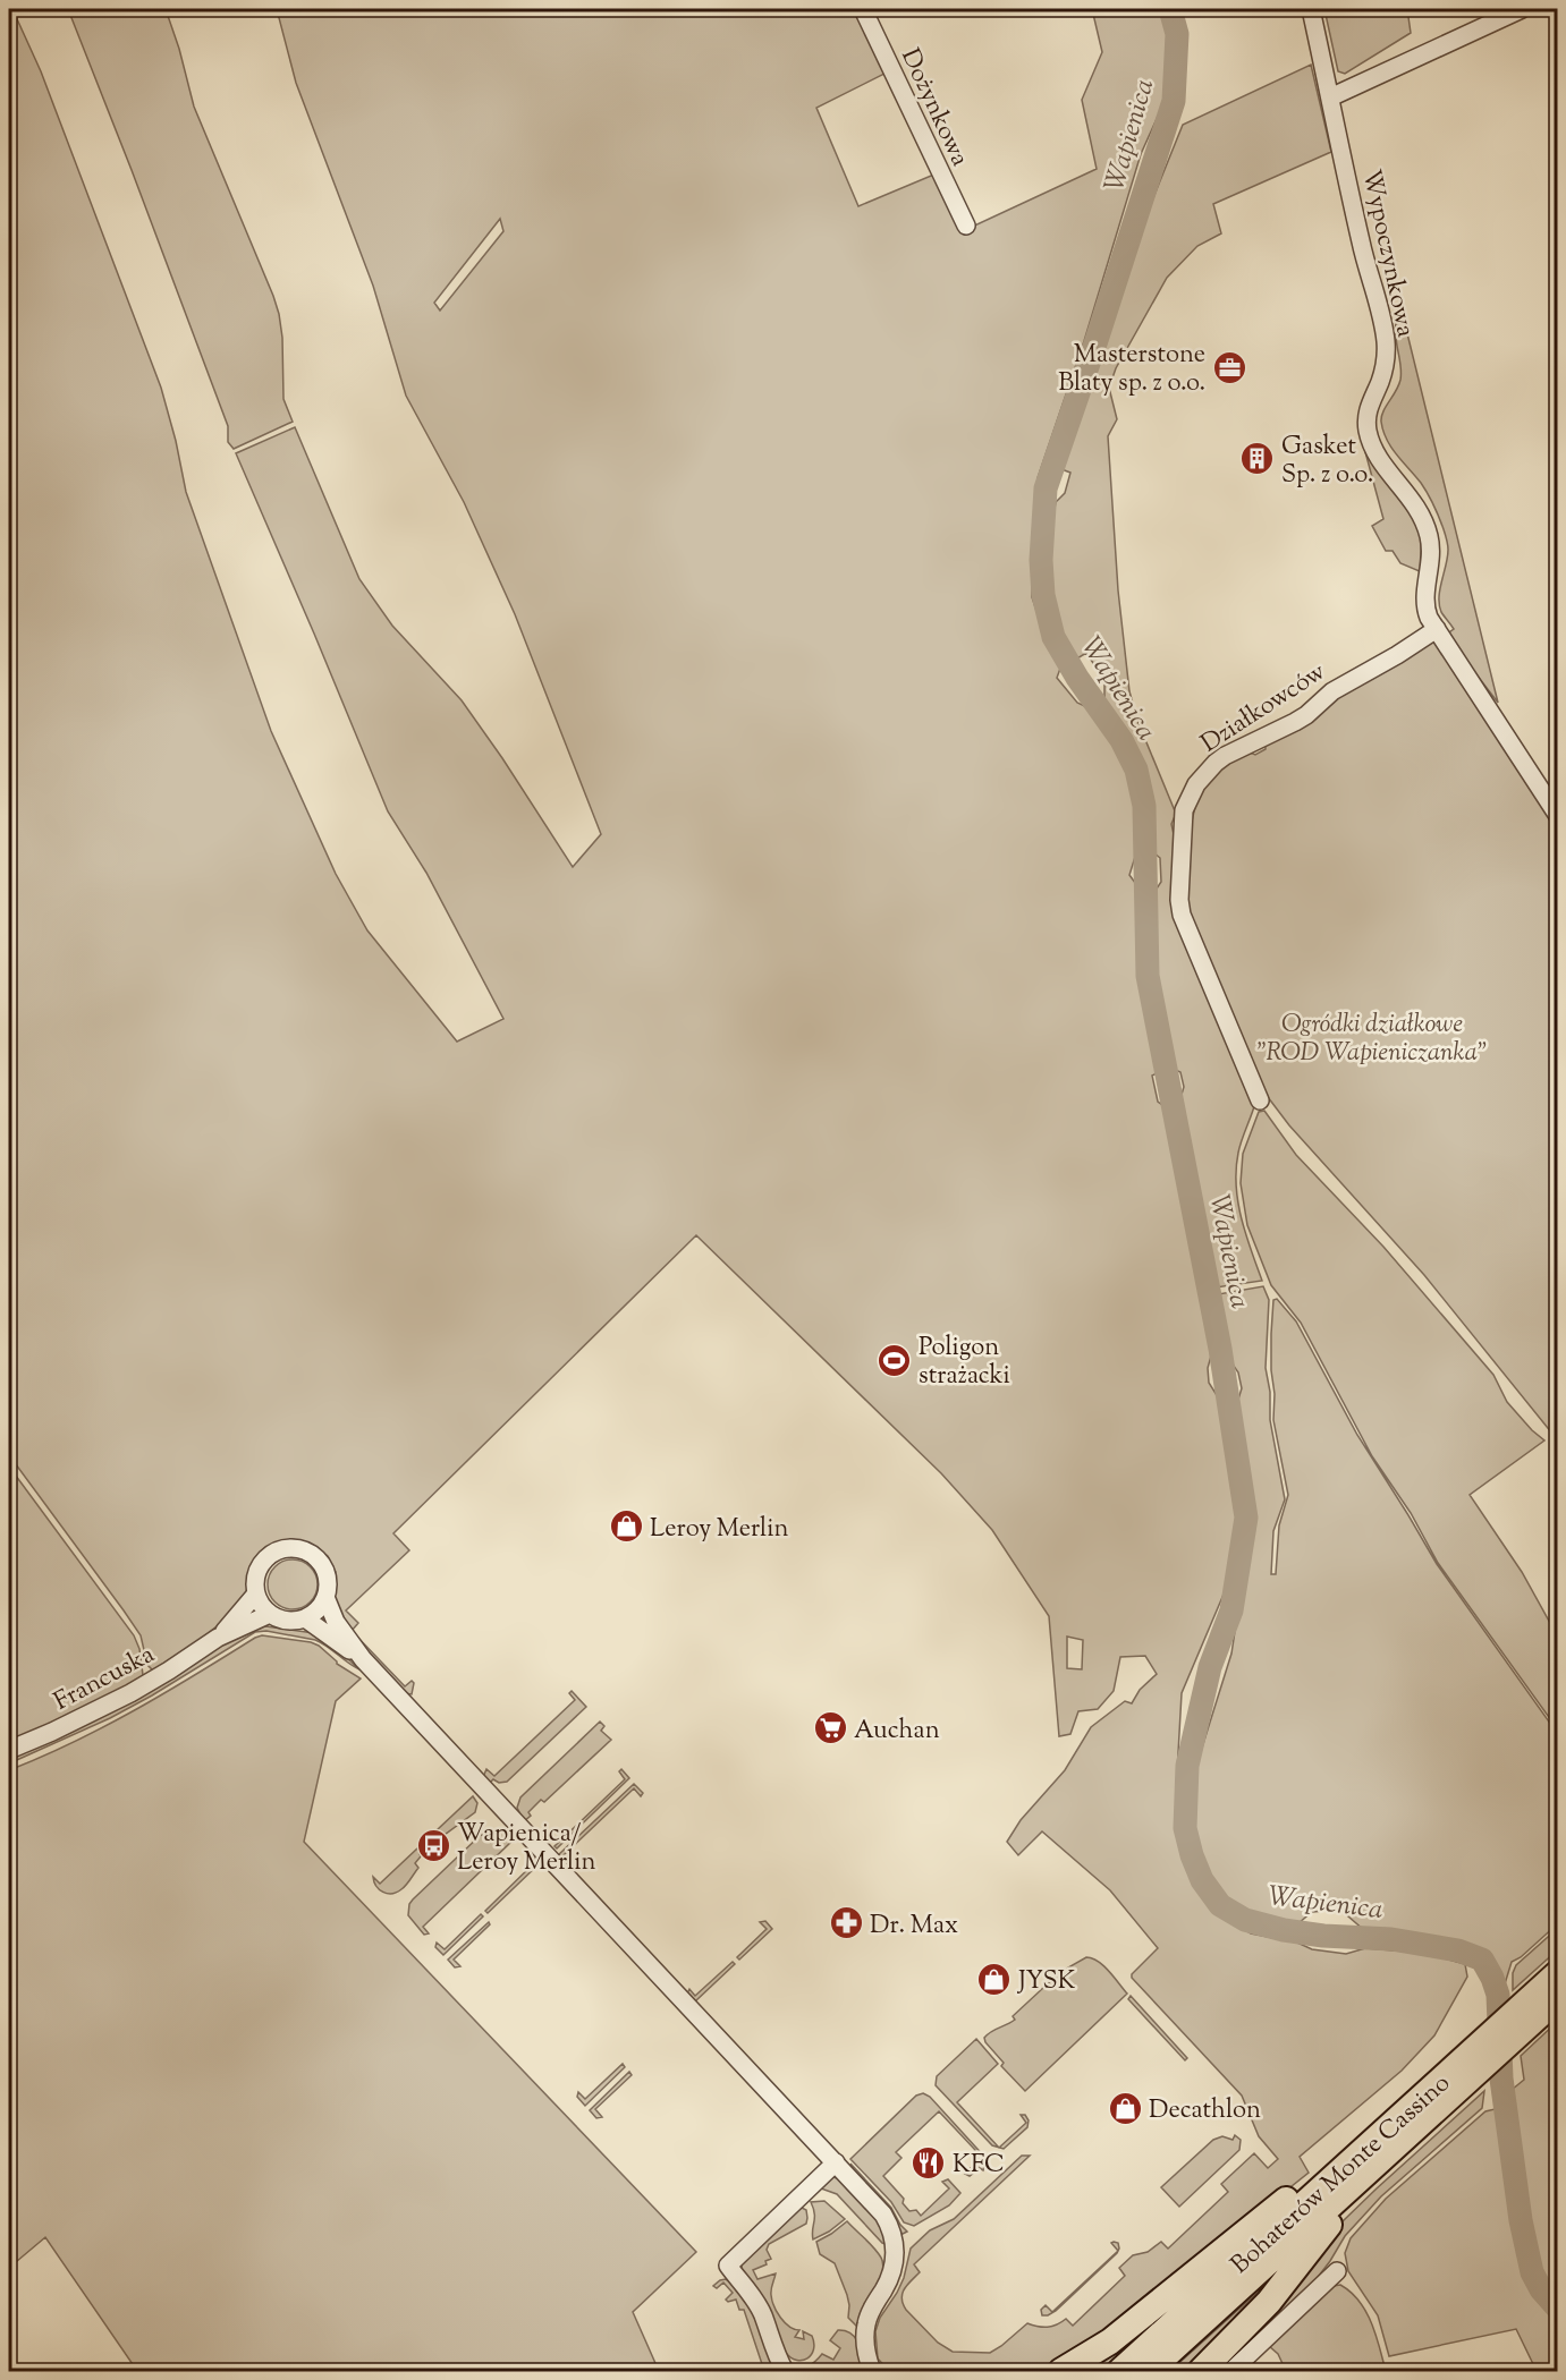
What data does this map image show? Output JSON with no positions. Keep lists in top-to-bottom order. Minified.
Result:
{"streets":{"highway":["Bohaterów Monte Cassino"],"street":["Dożynkowa","Wypoczynkowa","Działkowców","Francuska"]},"crossings":[["Wypoczynkowa","Działkowców"]],"water":["Wapienica"],"parks":["Ogródki działkowe \"ROD Wapieniczanka\""],"places":{"office":["Masterstone Blaty sp. z o.o."],"building":["Gasket Sp. z o.o."],"sports":["Poligon strażacki"],"shop":["Leroy Merlin","JYSK","Decathlon"],"supermarket":["Auchan"],"bus stop":["Wapienica/ Leroy Merlin"],"pharmacy":["Dr. Max"],"restaurant":["KFC"]}}
